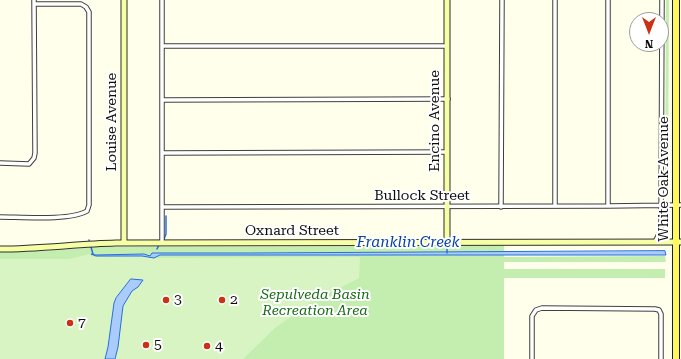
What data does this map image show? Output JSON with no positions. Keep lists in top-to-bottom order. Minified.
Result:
{"streets":{"main road":["Encino Avenue","Louise Avenue","White Oak Avenue","Oxnard Street"],"street":["Bullock Street"]},"crossings":[["Encino Avenue","Bullock Street"],["Encino Avenue","Oxnard Street"],["Louise Avenue","Oxnard Street"],["White Oak Avenue","Bullock Street"],["White Oak Avenue","Oxnard Street"]],"water":["Franklin Creek"],"parks":["Sepulveda Basin Recreation Area"],"places":["3","2","7","5","4"],"north":"bottom"}
